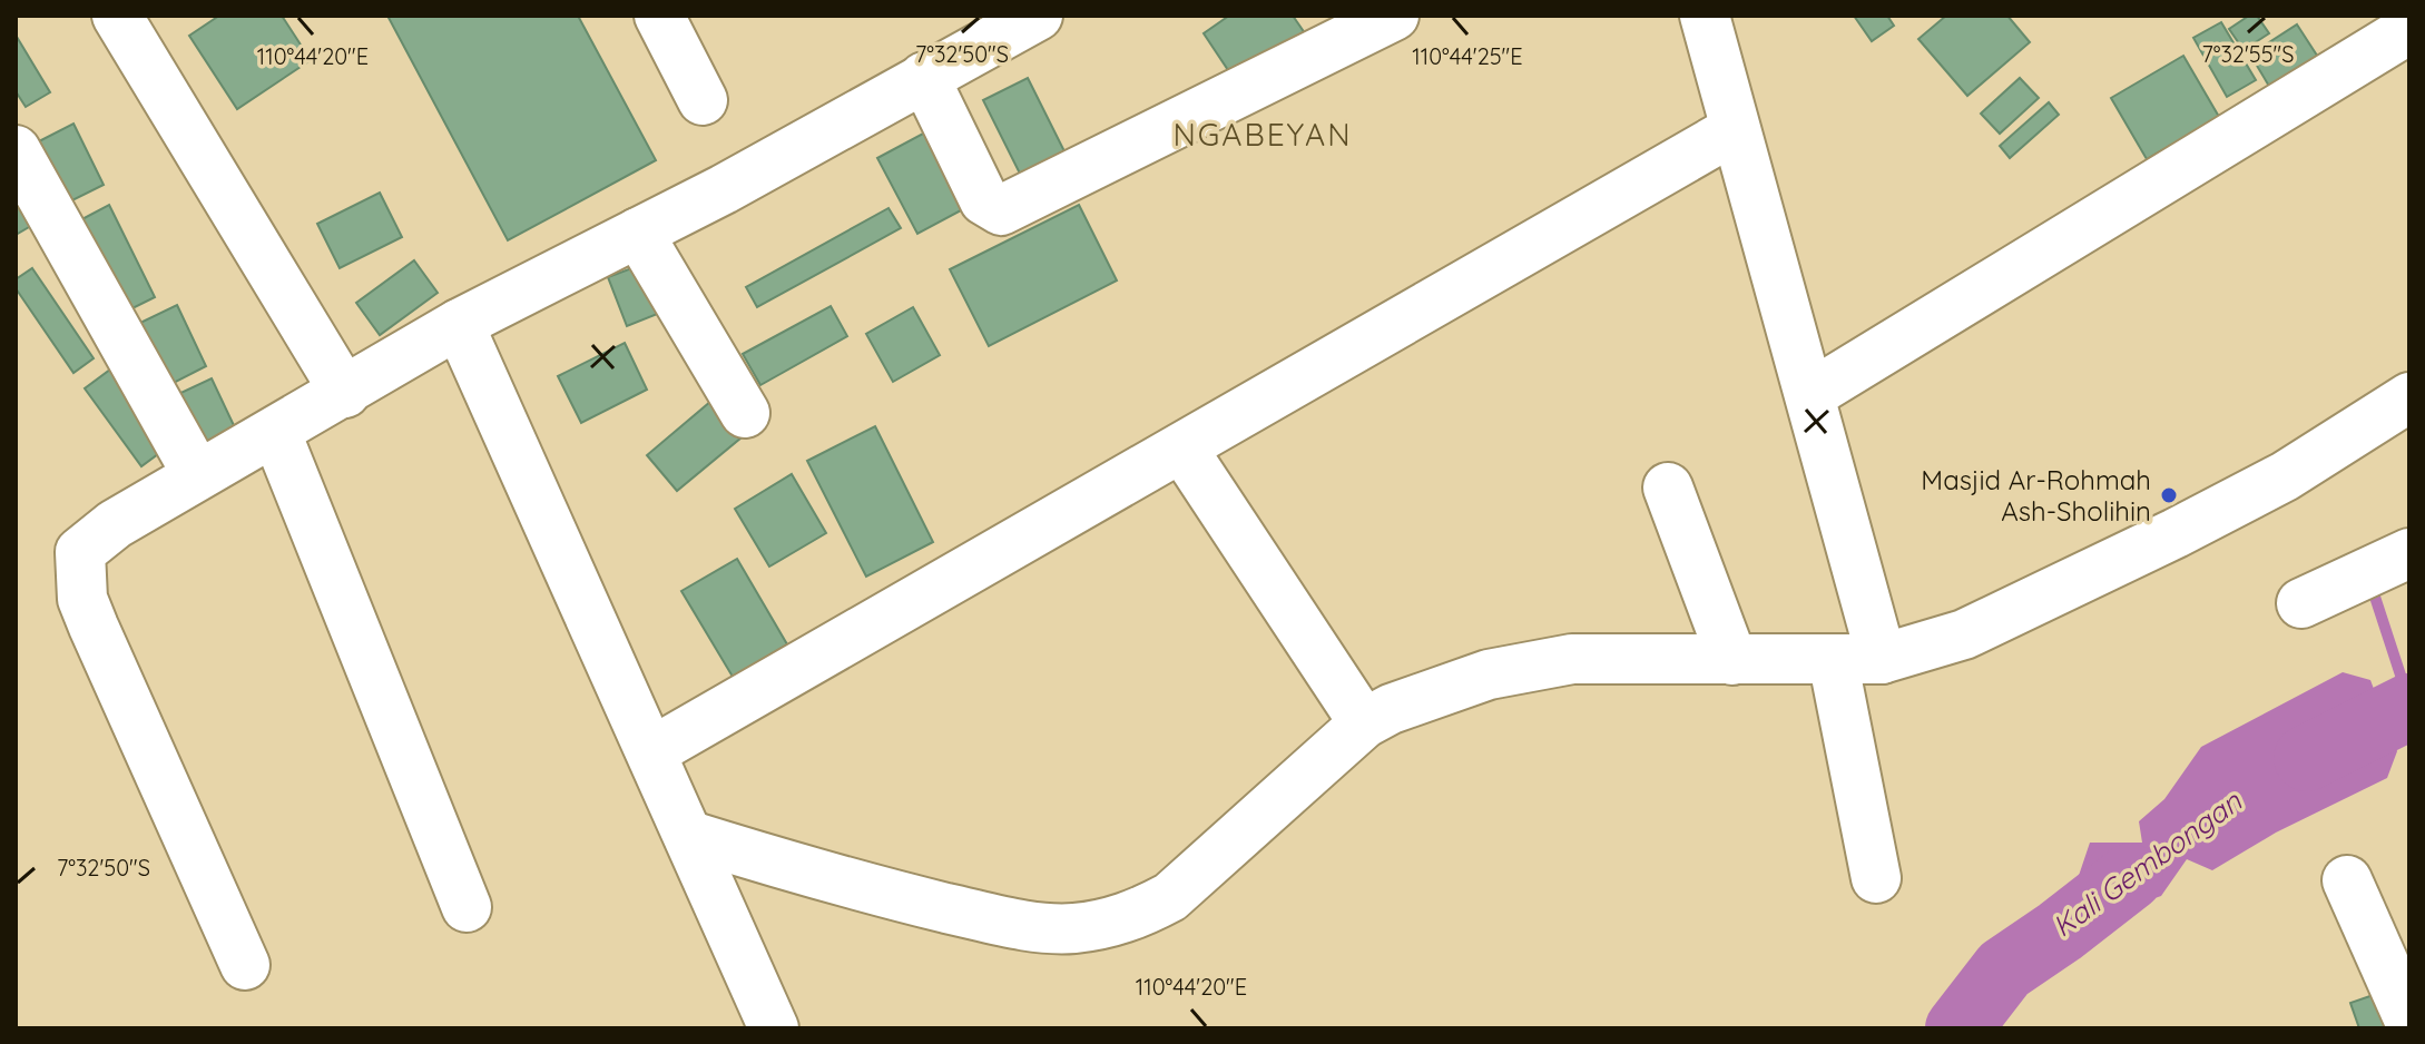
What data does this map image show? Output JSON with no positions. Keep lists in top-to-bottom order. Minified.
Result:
{"districts":["NGABEYAN"],"water":["Kali Gembongan"],"places":["Masjid Ar-Rohmah Ash-Sholihin"],"coordinates":["7°32'55\"S","7°32'50\"S","110°44'20\"E","110°44'25\"E"]}
